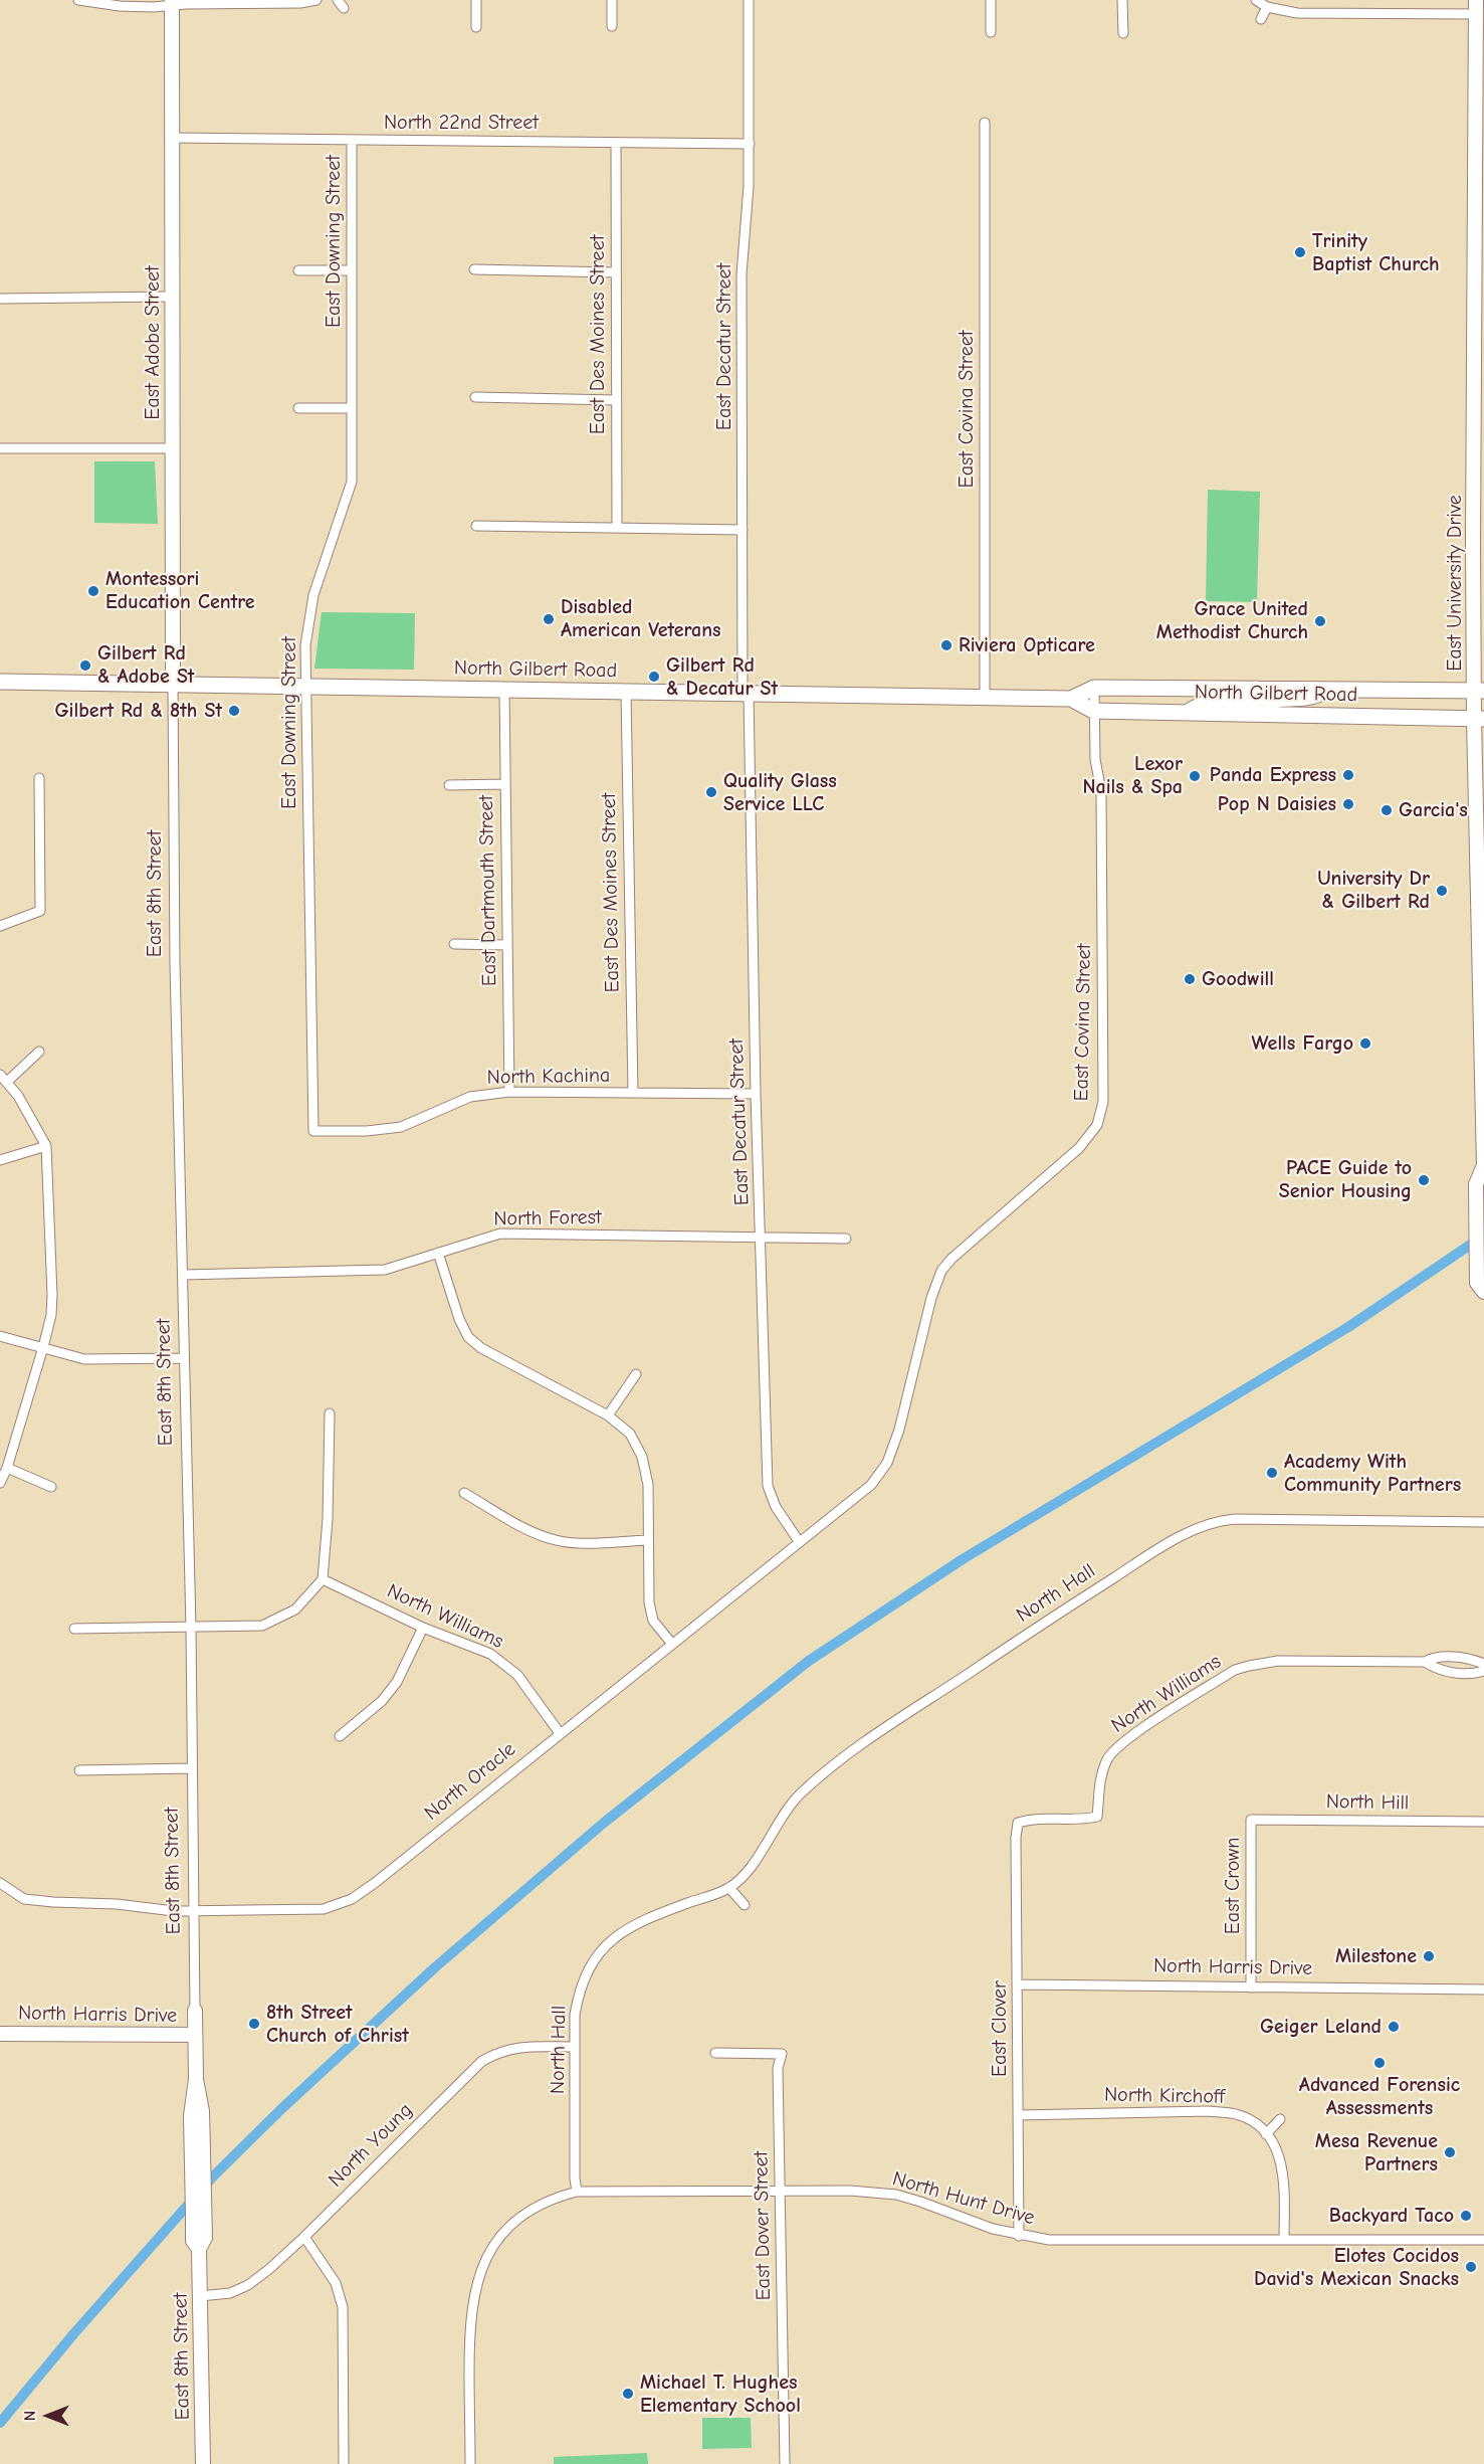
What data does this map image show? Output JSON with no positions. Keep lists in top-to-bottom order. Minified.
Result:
{"streets":{"main road":["North Gilbert Road"],"street":["North 22nd Street","East Downing Street","East Des Moines Street","East Adobe Street","East Decatur Street","East Covina Street","East University Drive","East Dartmouth Street","East 8th Street","North Kachina","North Forest","North Hall","North Williams","North Oracle","North Hill","East Crown","North Harris Drive","East Clover","North Kirchoff","North Young","North Hunt Drive","East Dover Street"]},"crossings":[["North 22nd Street","East Downing Street"],["North 22nd Street","East Des Moines Street"],["North 22nd Street","East Adobe Street"],["North 22nd Street","East Decatur Street"],["East Downing Street","North Gilbert Road"],["East Downing Street","North Kachina"],["East Des Moines Street","North Gilbert Road"],["East Des Moines Street","North Kachina"],["East Adobe Street","North Gilbert Road"],["East Adobe Street","East 8th Street"],["East Decatur Street","North Gilbert Road"],["East Decatur Street","North Kachina"],["East Decatur Street","North Forest"],["East Decatur Street","North Oracle"],["East Covina Street","North Gilbert Road"],["East Covina Street","North Oracle"],["East University Drive","North Gilbert Road"],["North Gilbert Road","East Dartmouth Street"],["North Gilbert Road","East 8th Street"],["East Dartmouth Street","North Kachina"],["East 8th Street","North Forest"],["East 8th Street","North Oracle"],["East 8th Street","North Harris Drive"],["East 8th Street","North Young"],["North Hall","North Young"],["North Hall","North Hunt Drive"],["North Williams","North Oracle"],["North Williams","East Clover"],["North Hill","East Crown"],["East Crown","North Harris Drive"],["North Harris Drive","East Clover"],["East Clover","North Kirchoff"],["East Clover","North Hunt Drive"],["North Kirchoff","North Hunt Drive"],["North Hunt Drive","East Dover Street"]],"places":["Trinity Baptist Church","Montessori Education Centre","Disabled American Veterans","Grace United Methodist Church","Riviera Opticare","Gilbert Rd & Adobe St","Gilbert Rd & Decatur St","Gilbert Rd & 8th St","Panda Express","Lexor Nails & Spa","Quality Glass Service LLC","Pop N Daisies","Garcia's","University Dr & Gilbert Rd","Goodwill","Wells Fargo","PACE Guide to Senior Housing","Academy With Community Partners","Milestone","8th Street Church of Christ","Geiger Leland","Advanced Forensic Assessments","Mesa Revenue Partners","Backyard Taco","Elotes Cocidos David's Mexican Snacks","Michael T. Hughes Elementary School"],"north":"left"}
